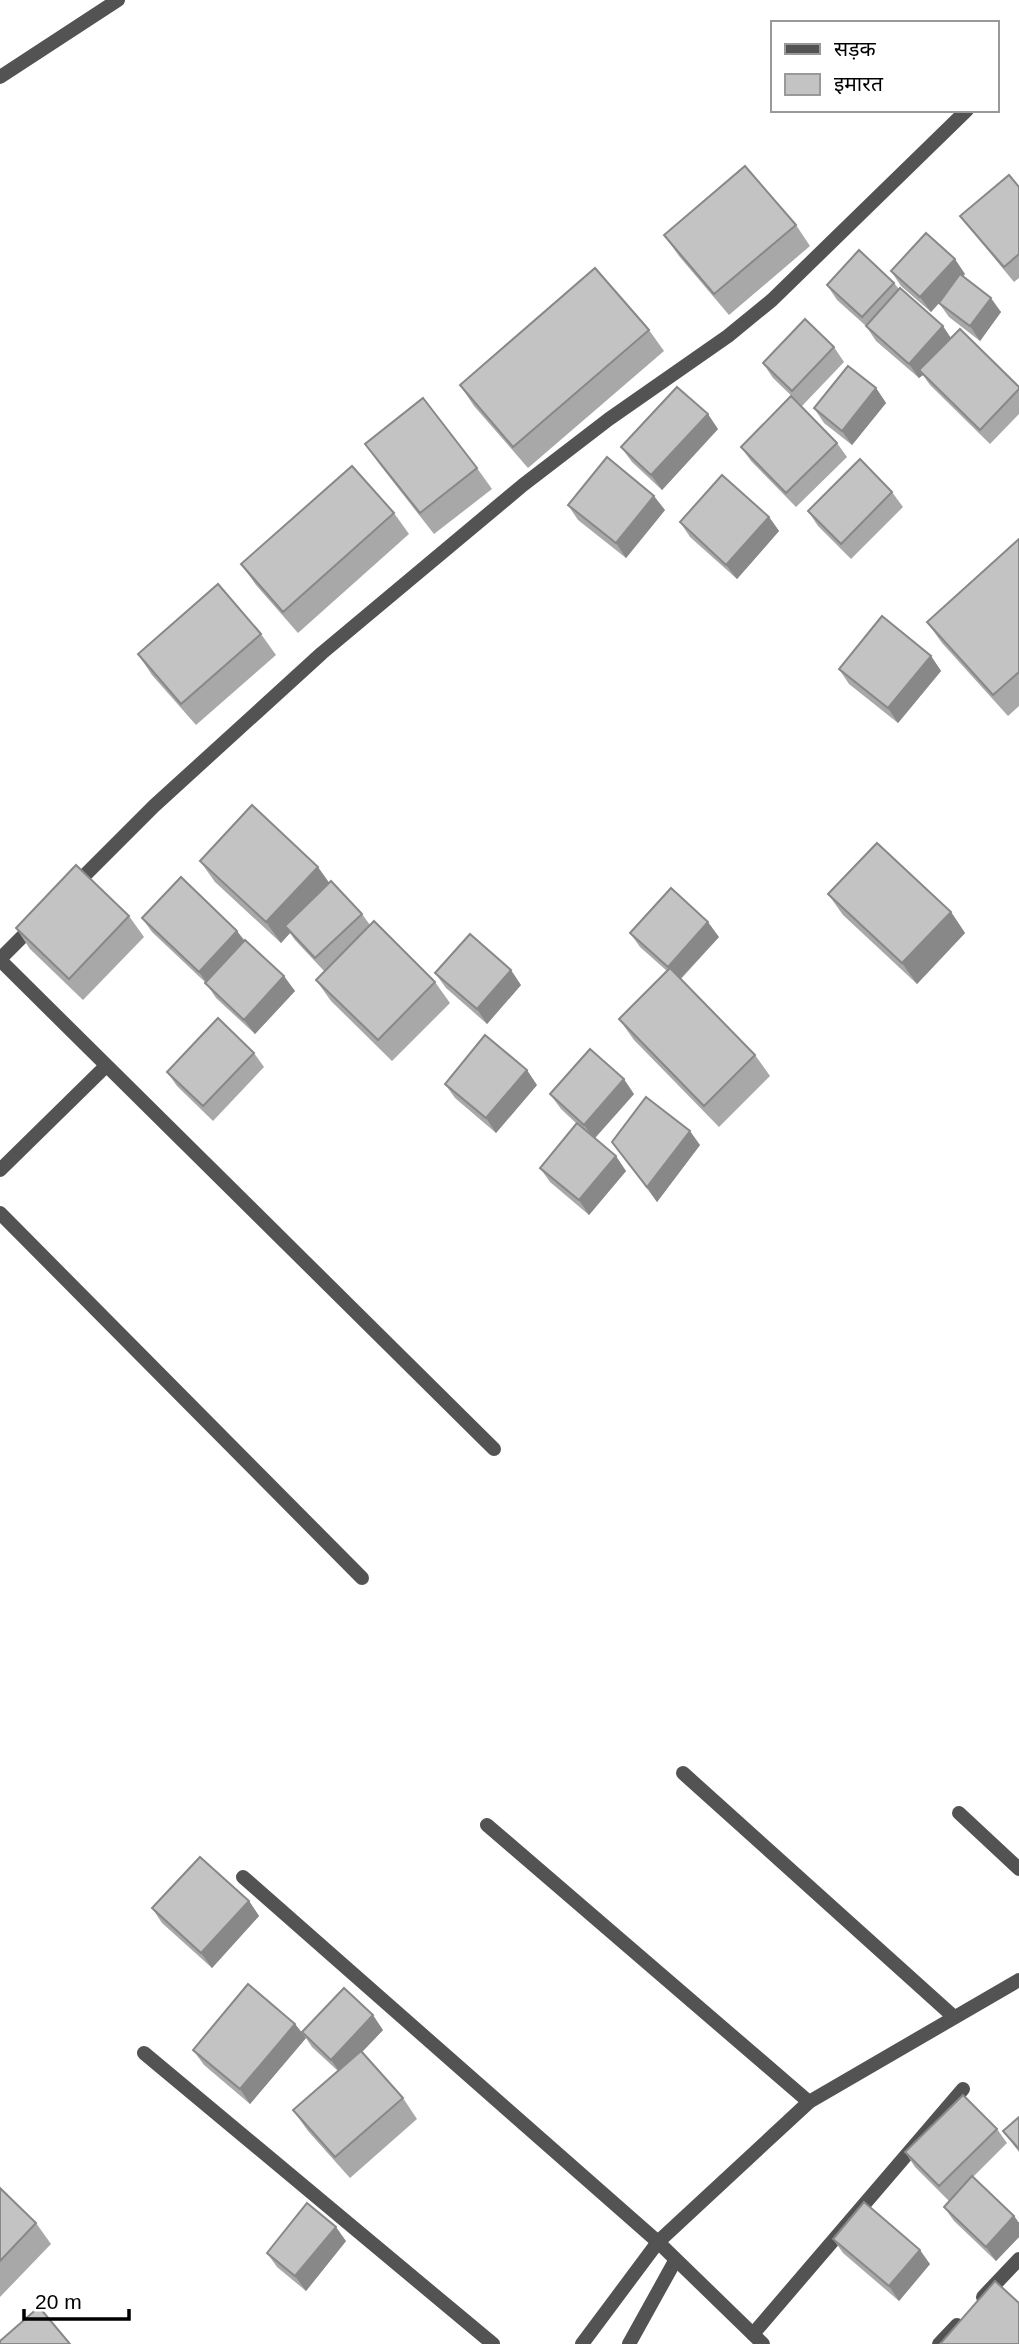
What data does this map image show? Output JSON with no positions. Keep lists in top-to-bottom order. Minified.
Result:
{"legend":["सड़क","इमारत"],"scale_bar":"20 m"}
